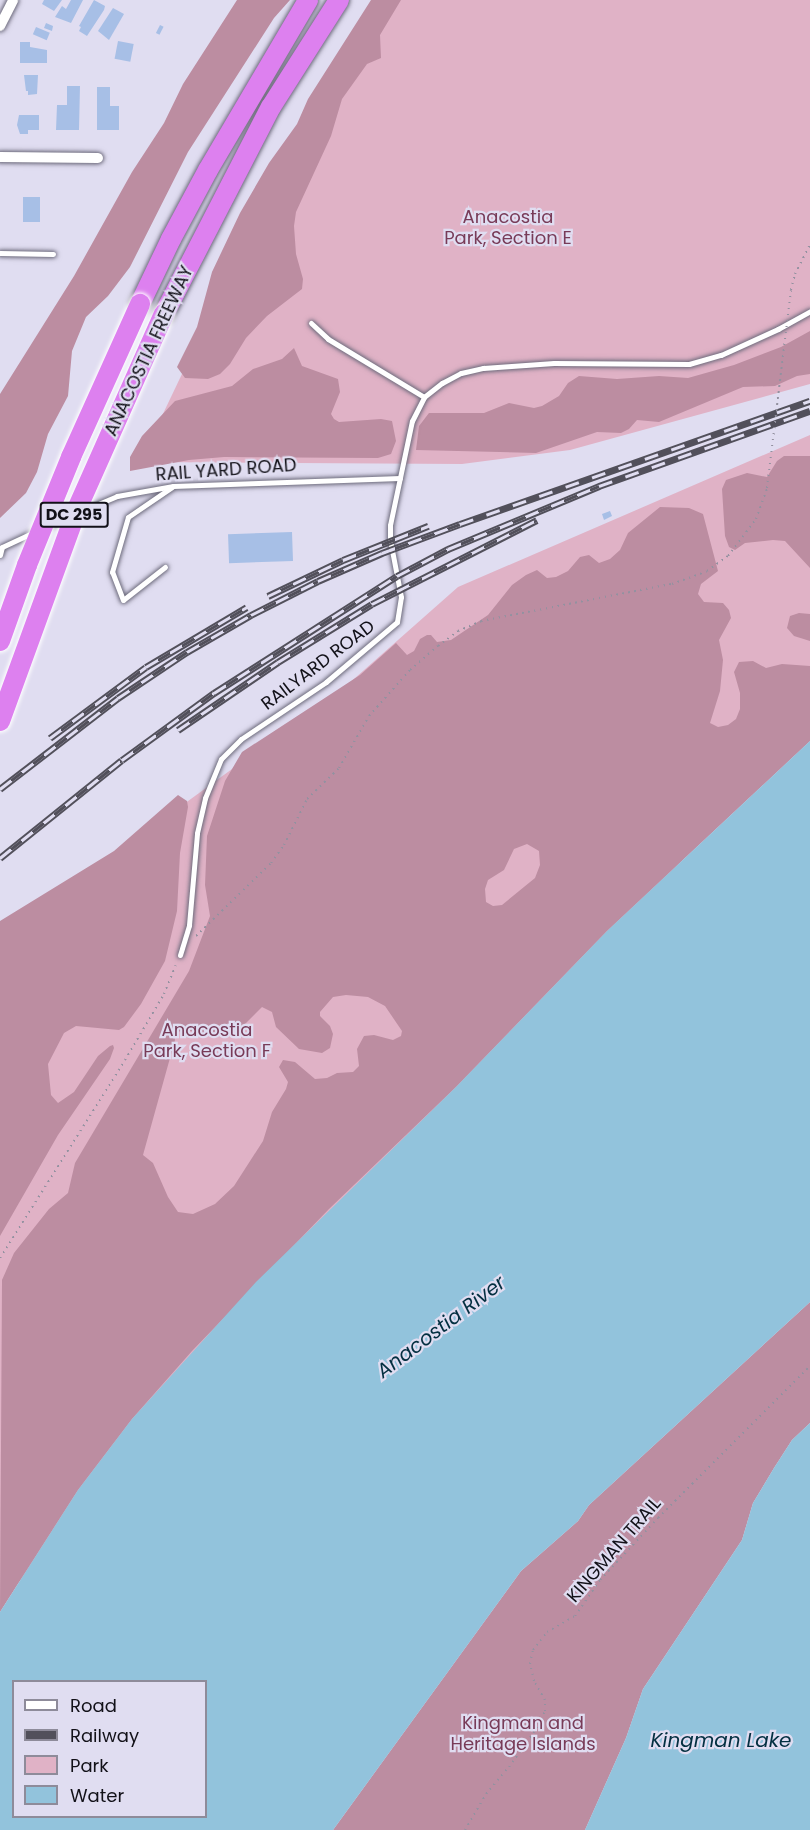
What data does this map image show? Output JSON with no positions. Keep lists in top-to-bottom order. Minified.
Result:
{"streets":{"highway":["ANACOSTIA FREEWAY","DC 295"],"lane":["RAIL YARD ROAD","RAILYARD ROAD"],"path":["KINGMAN TRAIL"]},"crossings":[["RAIL YARD ROAD","RAILYARD ROAD"]],"water":["Anacostia River","Kingman Lake"],"parks":["Anacostia Park, Section E","Anacostia Park, Section F","Kingman and Heritage Islands"],"legend":["Road","Railway","Park","Water"]}
